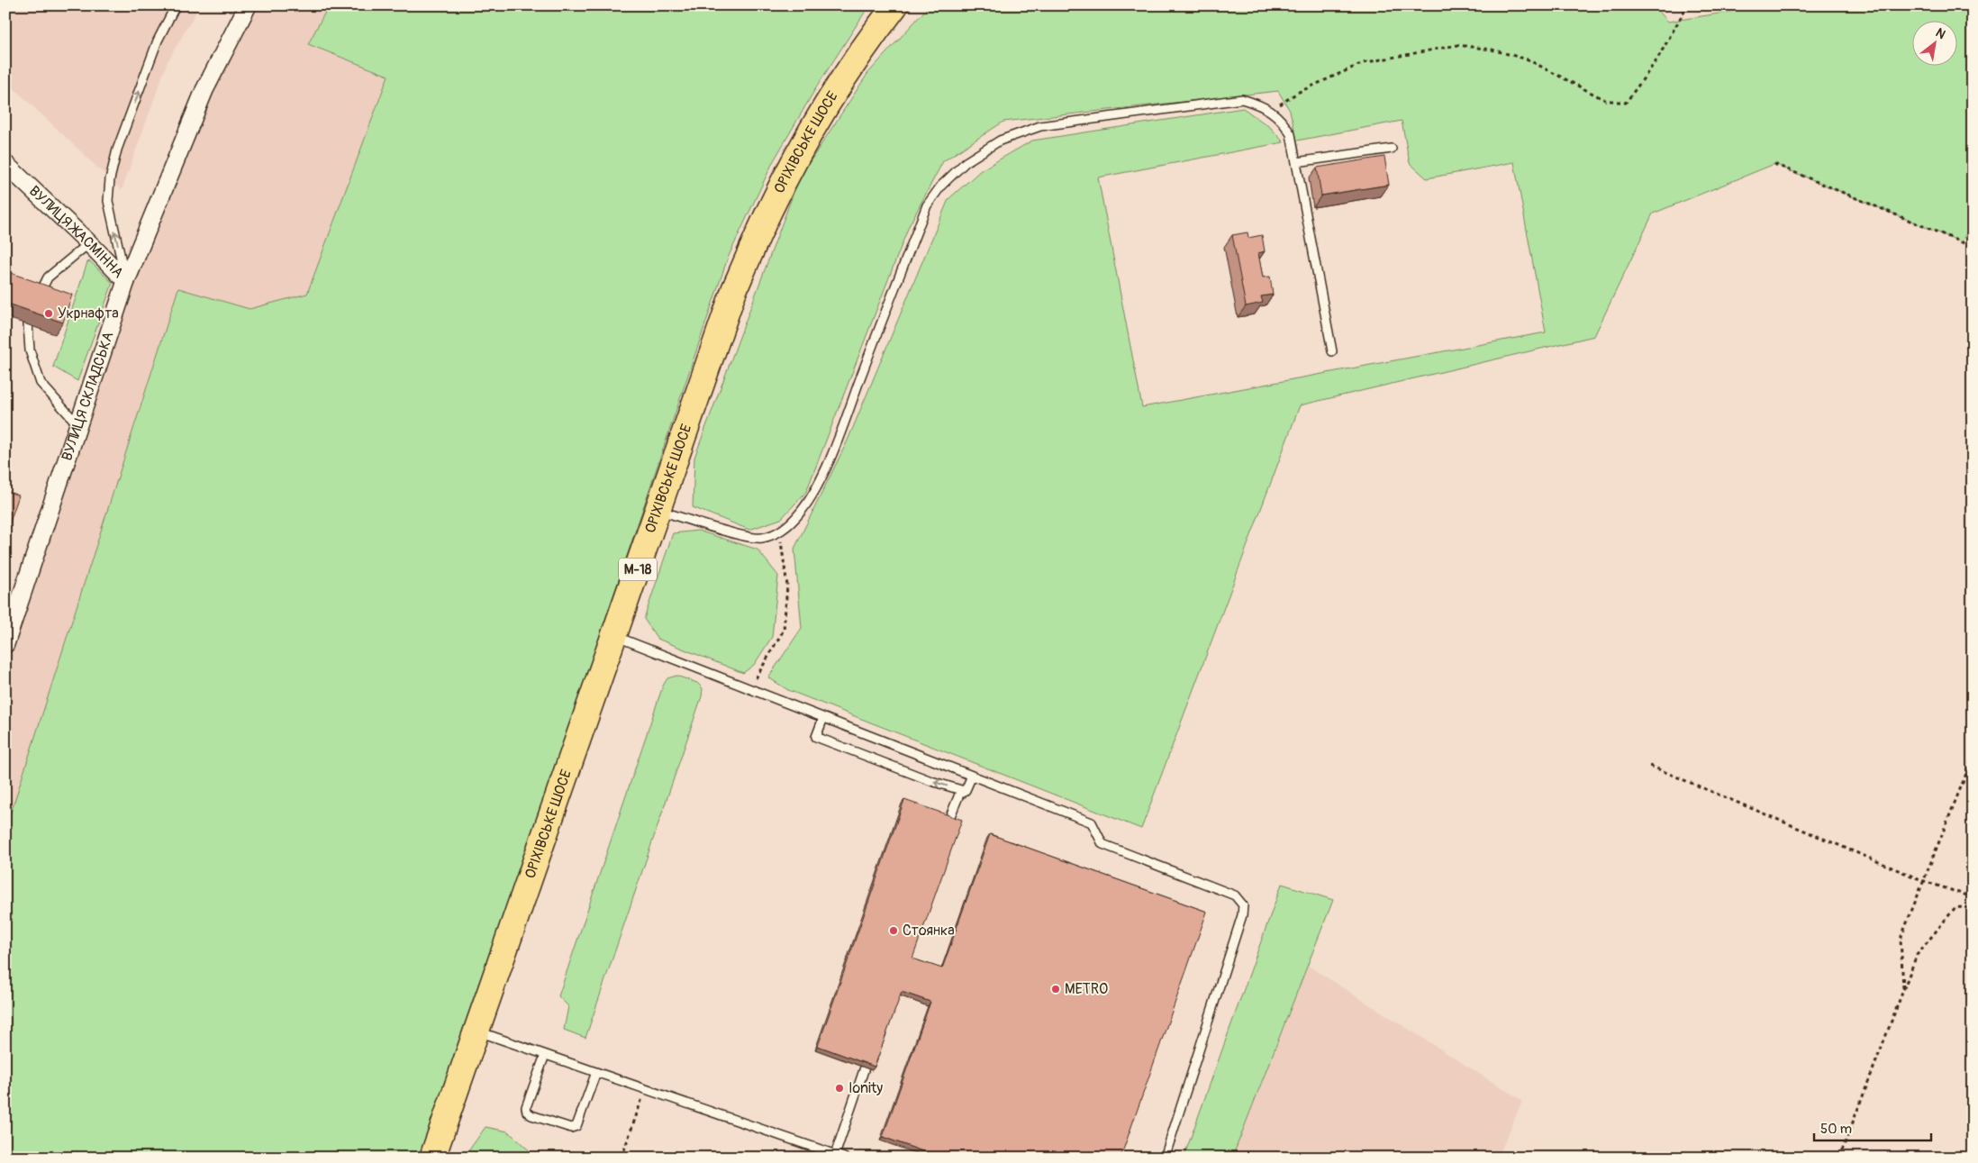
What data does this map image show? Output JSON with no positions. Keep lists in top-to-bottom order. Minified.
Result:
{"streets":{"highway":["ОРІХІВСЬКЕ ШОСЕ","М-18"],"street":["ВУЛИЦЯ ЖАСМІННА","ВУЛИЦЯ СКЛАДСЬКА"]},"crossings":[["ВУЛИЦЯ ЖАСМІННА","ВУЛИЦЯ СКЛАДСЬКА"]],"places":["Укрнафта","Стоянка","METRO","Ionity"],"scale_bar":"50 m","north":"top right"}
